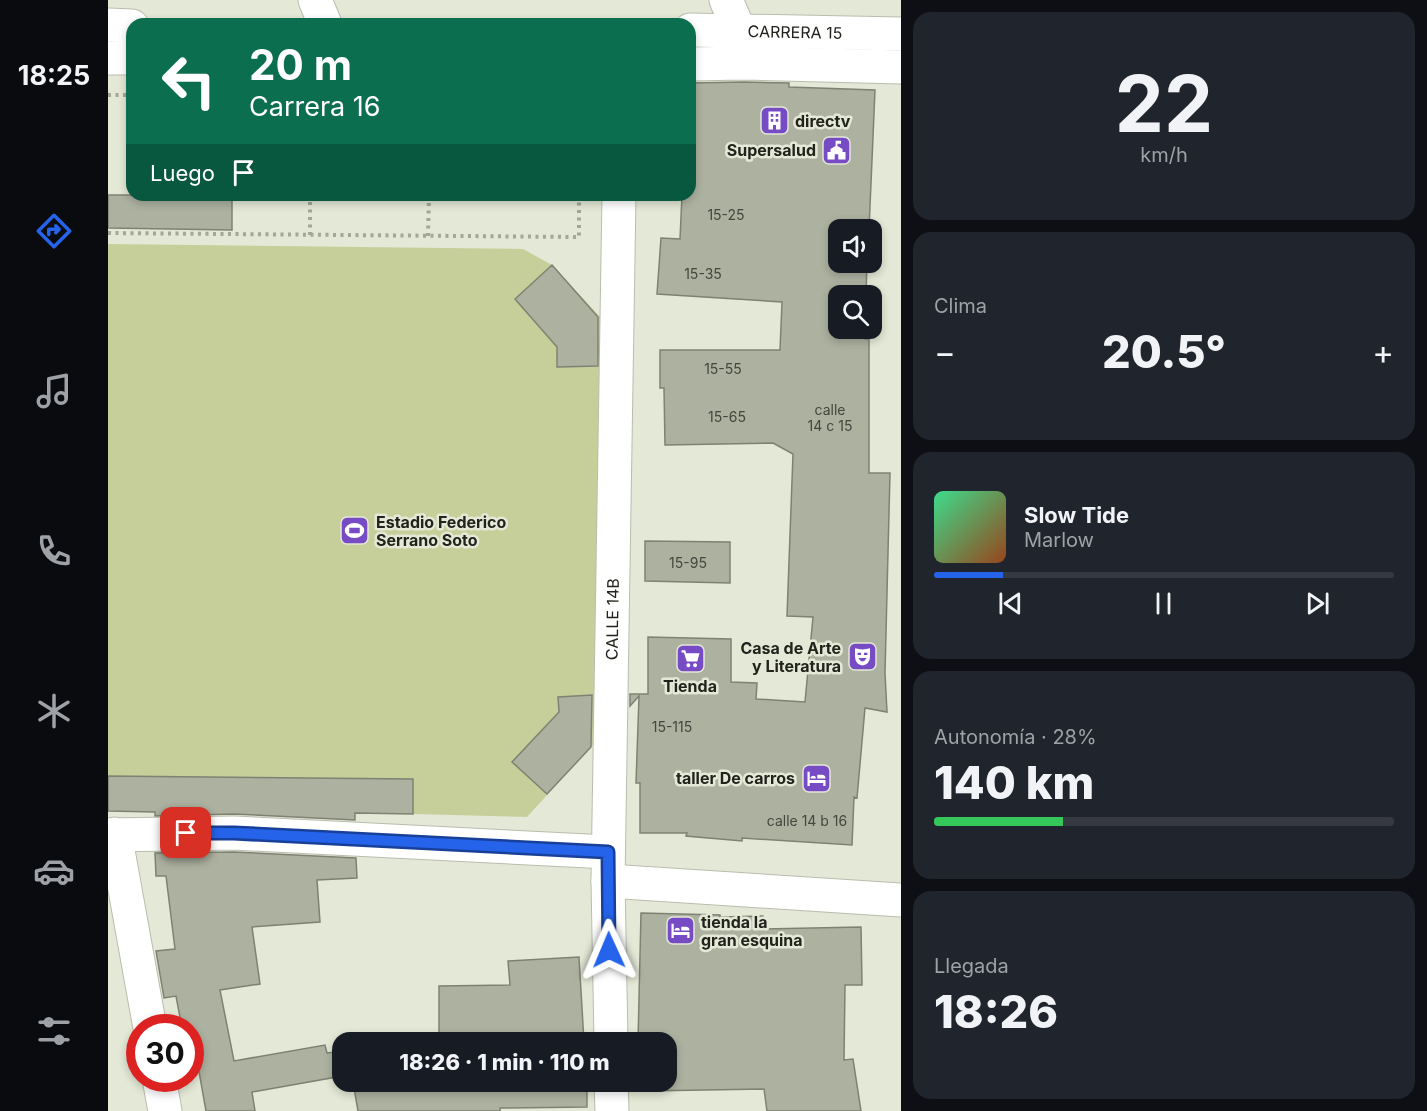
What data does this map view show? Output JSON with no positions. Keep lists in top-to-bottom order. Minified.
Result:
{"streets":{"street":["CARRERA 15","CALLE 14B"]},"places":{"building":["directv"],"public building":["Supersalud"],"sports":["Estadio Federico Serrano Soto"],"theatre":["Casa de Arte y Literatura"],"supermarket":["Tienda"],"hotel":["taller De carros","tienda la gran esquina"]},"house_numbers":["15-25","15-35","15-55","calle 14 c 15","15-65","15-95","15-115","calle 14 b 16"],"page":{"tabs":"18:25","tile":[["22","km/h"],"Clima",["Autonomía · 28%","140 km"],["Llegada","18:26"]],"turn":["20 m","Carrera 16"],"then":"Luego","heat":["−","20.5°","+"],"song":["Slow Tide","Marlow"],"limit":"30","trip":"18:26 · 1 min · 110 m"}}
